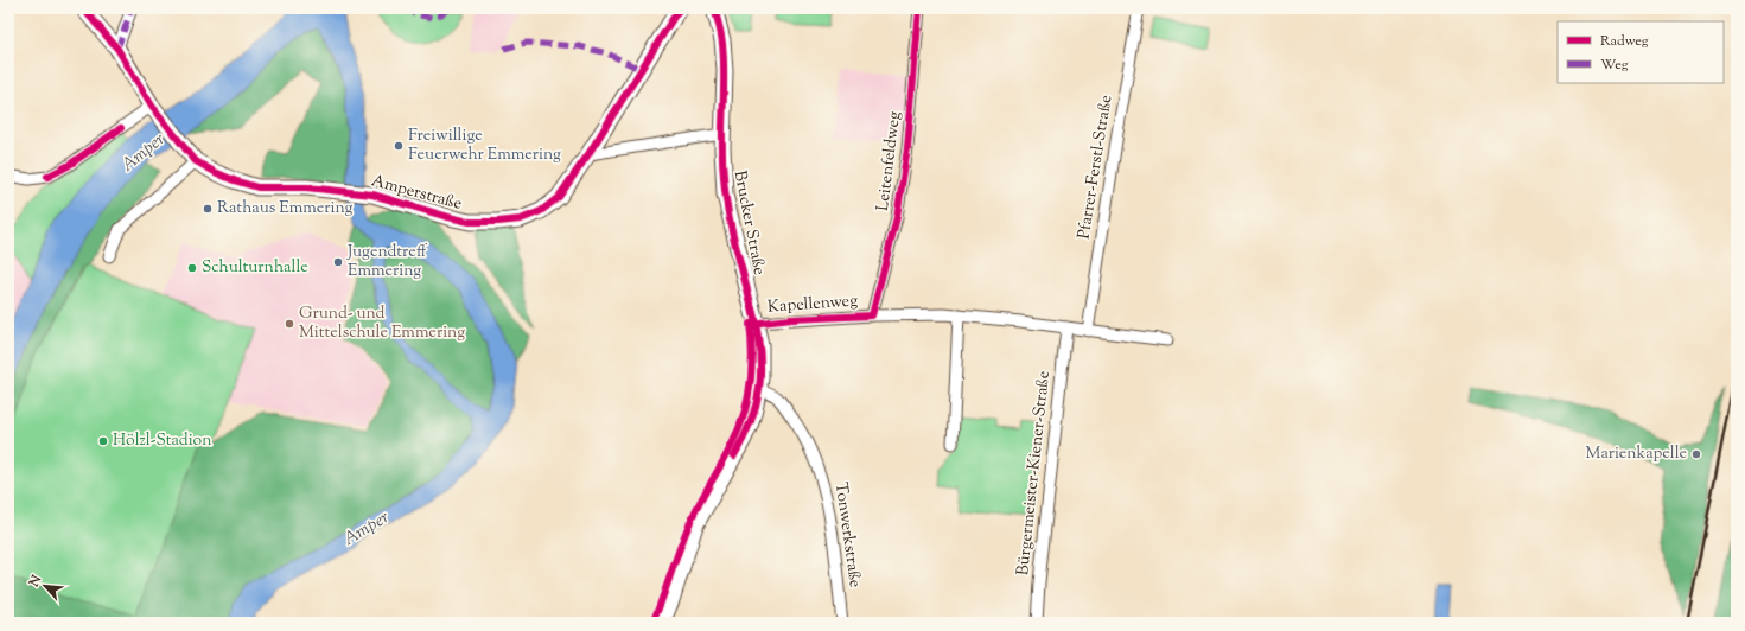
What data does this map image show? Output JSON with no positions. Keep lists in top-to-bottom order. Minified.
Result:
{"streets":{"street":["Leitenfeldweg","Pfarrer-Ferstl-Straße","Amperstraße","Brucker Straße","Kapellenweg","Bürgermeister-Kiener-Straße","Tonwerkstraße"]},"crossings":[["Leitenfeldweg","Kapellenweg"],["Pfarrer-Ferstl-Straße","Kapellenweg"],["Brucker Straße","Kapellenweg"],["Brucker Straße","Tonwerkstraße"],["Kapellenweg","Bürgermeister-Kiener-Straße"]],"water":["Amper"],"places":["Freiwillige Feuerwehr Emmering","Rathaus Emmering","Jugendtreff Emmering","Schulturnhalle","Grund- und Mittelschule Emmering","Hölzl-Stadion","Marienkapelle"],"legend":["Radweg","Weg"],"north":"top left"}
